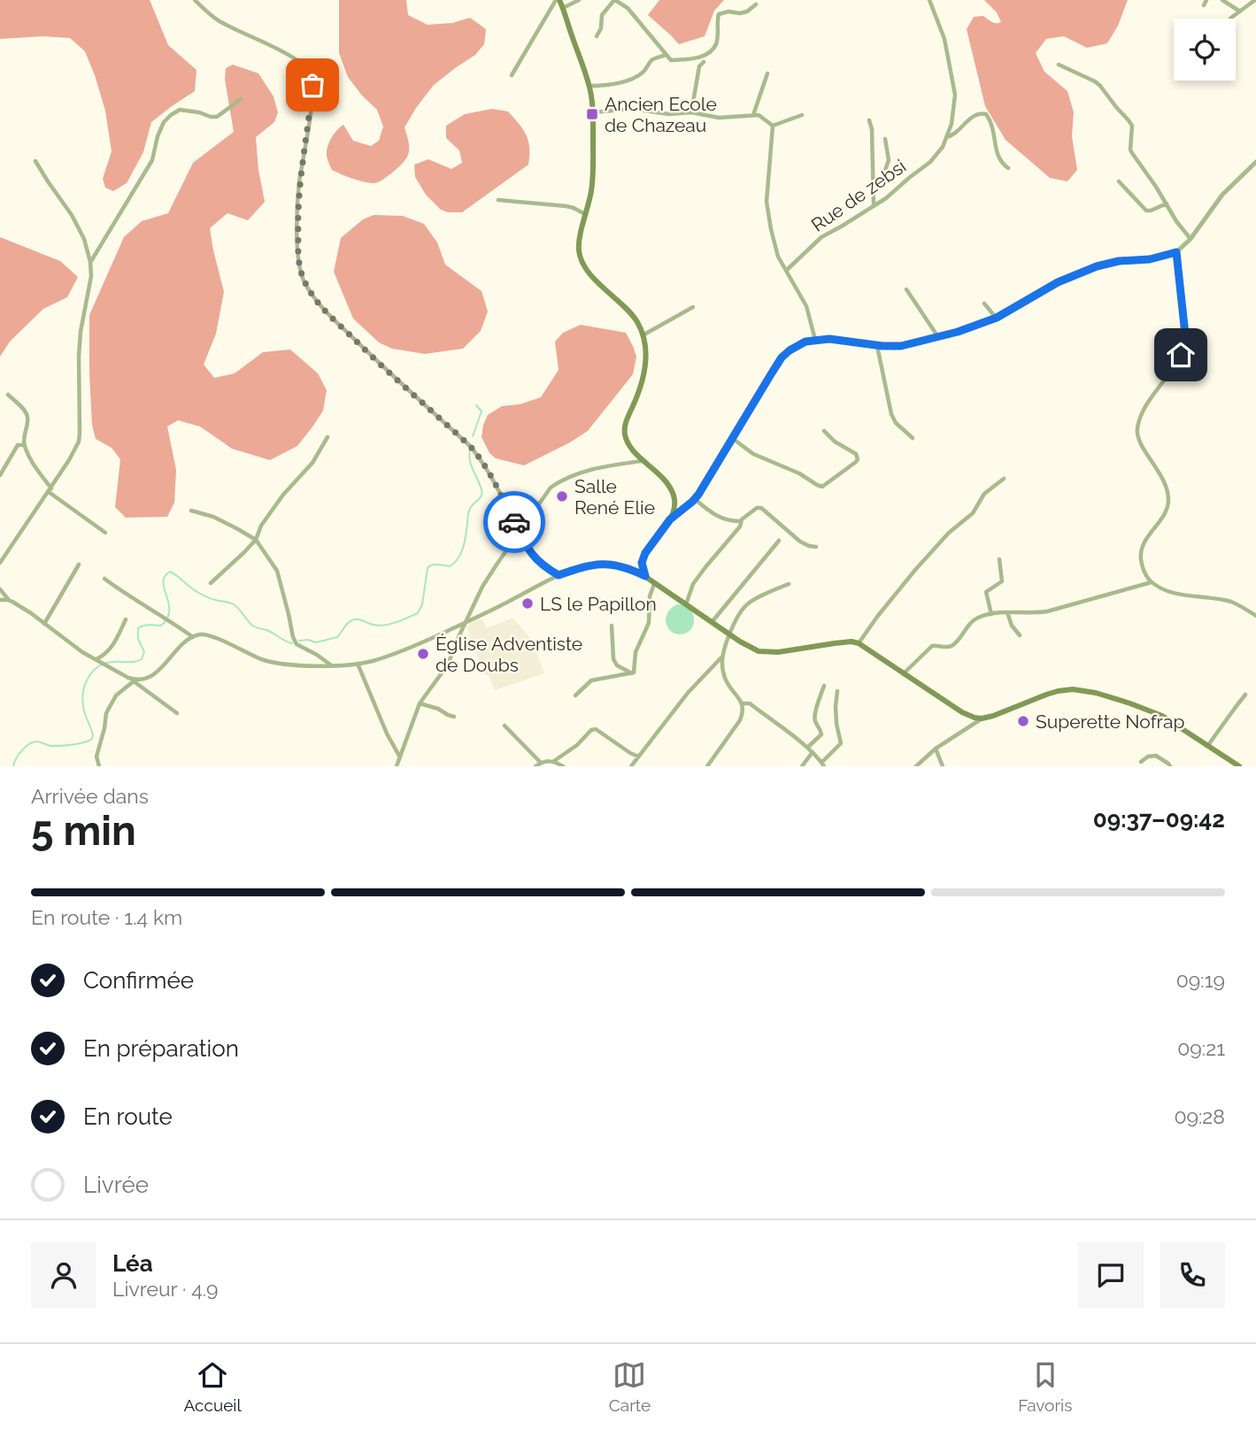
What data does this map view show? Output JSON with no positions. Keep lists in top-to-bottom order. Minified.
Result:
{"streets":{"street":["Rue de zebsi"]},"places":{"transit":["Ancien Ecole de Chazeau"],"other":["Salle René Elie","LS le Papillon","Église Adventiste de Doubs","Superette Nofrap"]},"page":{"heading":["5 min","Arrivée dans","09:37–09:42"],"panel":["Léa","Livreur · 4.9"],"bar":"En route · 1.4 km","list":[["Confirmée","09:19"],["En préparation","09:21"],["En route","09:28"],"Livrée"],"tabs":["Accueil","Carte","Favoris"]}}
